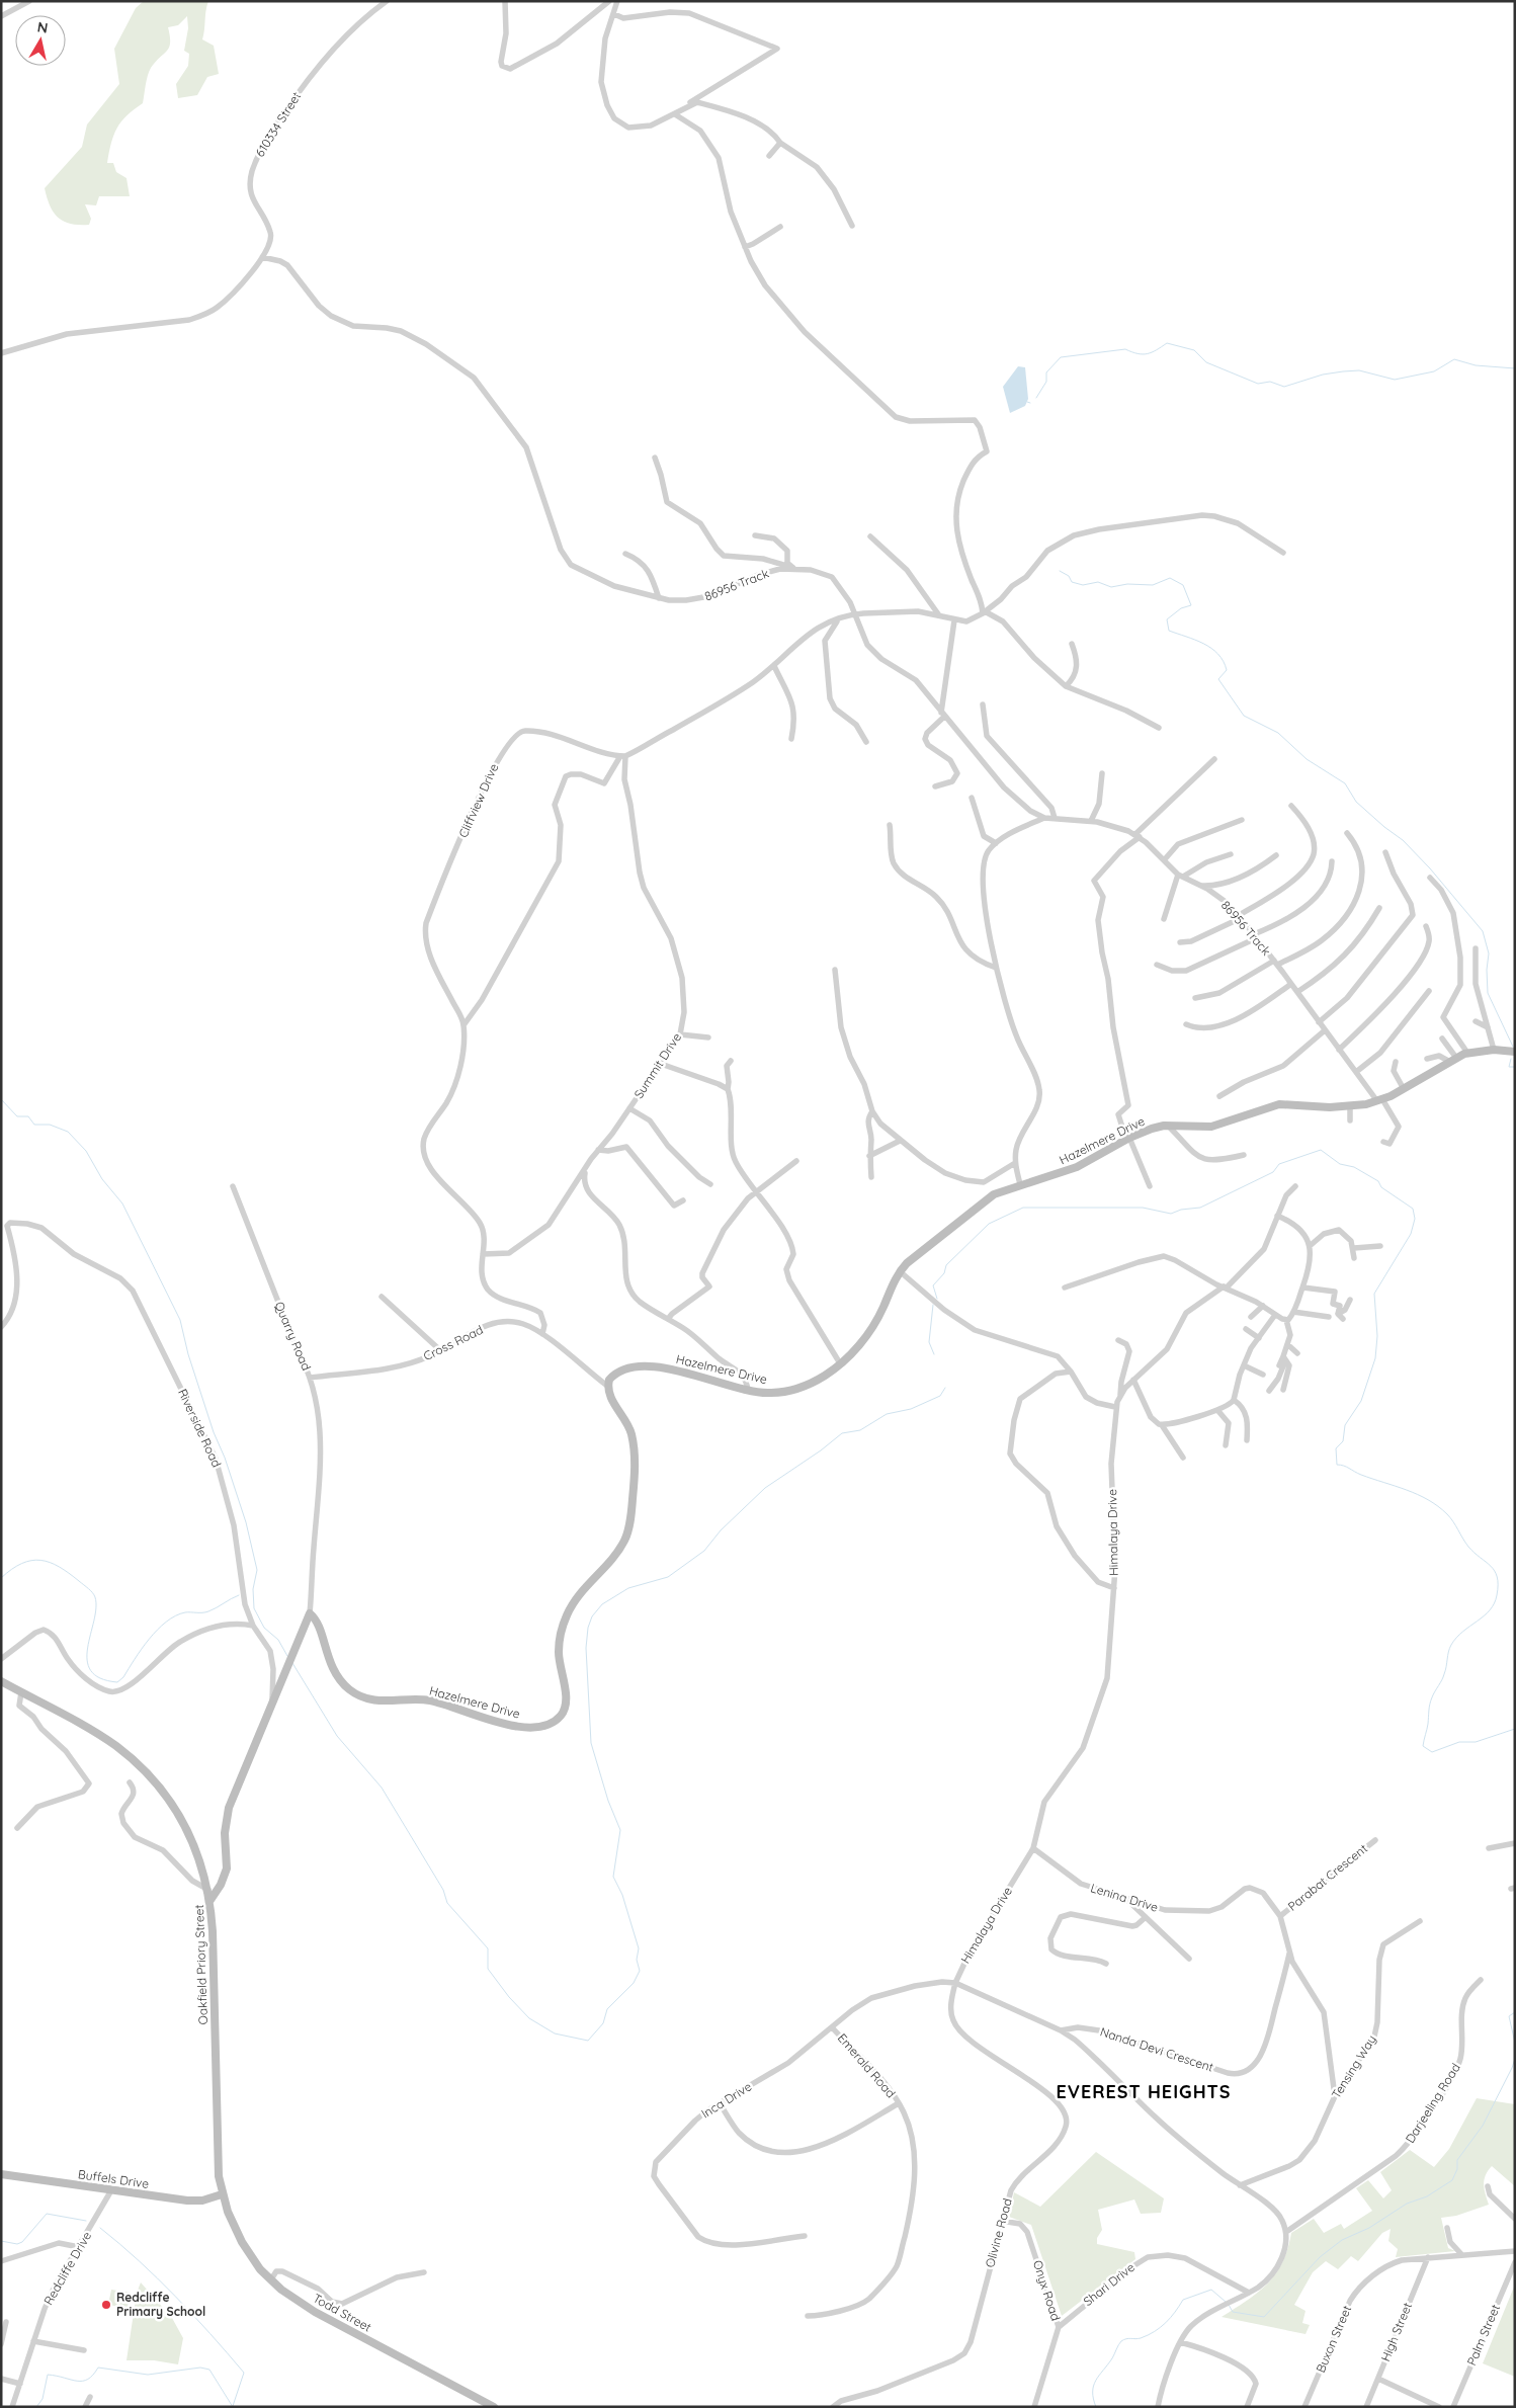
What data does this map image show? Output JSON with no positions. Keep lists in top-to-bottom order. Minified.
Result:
{"streets":{"street":["610334 Street","86956 Track","Cliffview Drive","Summit Drive","Hazelmere Drive","Quarry Road","Cross Road","Riverside Road","Himalaya Drive","Parabat Crescent","Lenina Drive","Oakfield Priory Street","Nanda Devi Crescent","Emerald Road","Tensing Way","Inca Drive","Darjeeling Road","Buffels Drive","Olivine Road","Redcliffe Drive","Shari Drive","Onyx Road","Todd Street","High Street","Palm Street","Buxon Street"]},"crossings":[["610334 Street","86956 Track"],["86956 Track","Hazelmere Drive"],["Cliffview Drive","Summit Drive"],["Cliffview Drive","Cross Road"],["Hazelmere Drive","Quarry Road"],["Hazelmere Drive","Cross Road"],["Quarry Road","Cross Road"],["Himalaya Drive","Lenina Drive"],["Himalaya Drive","Inca Drive"],["Himalaya Drive","Olivine Road"],["Parabat Crescent","Lenina Drive"],["Parabat Crescent","Nanda Devi Crescent"],["Parabat Crescent","Tensing Way"],["Oakfield Priory Street","Buffels Drive"],["Oakfield Priory Street","Todd Street"],["Emerald Road","Inca Drive"],["Inca Drive","Olivine Road"],["Buffels Drive","Redcliffe Drive"],["Buffels Drive","Todd Street"],["Olivine Road","Onyx Road"],["Shari Drive","Onyx Road"],["High Street","Buxon Street"]],"districts":["EVEREST HEIGHTS"],"places":["Redcliffe Primary School"],"north":"top"}
